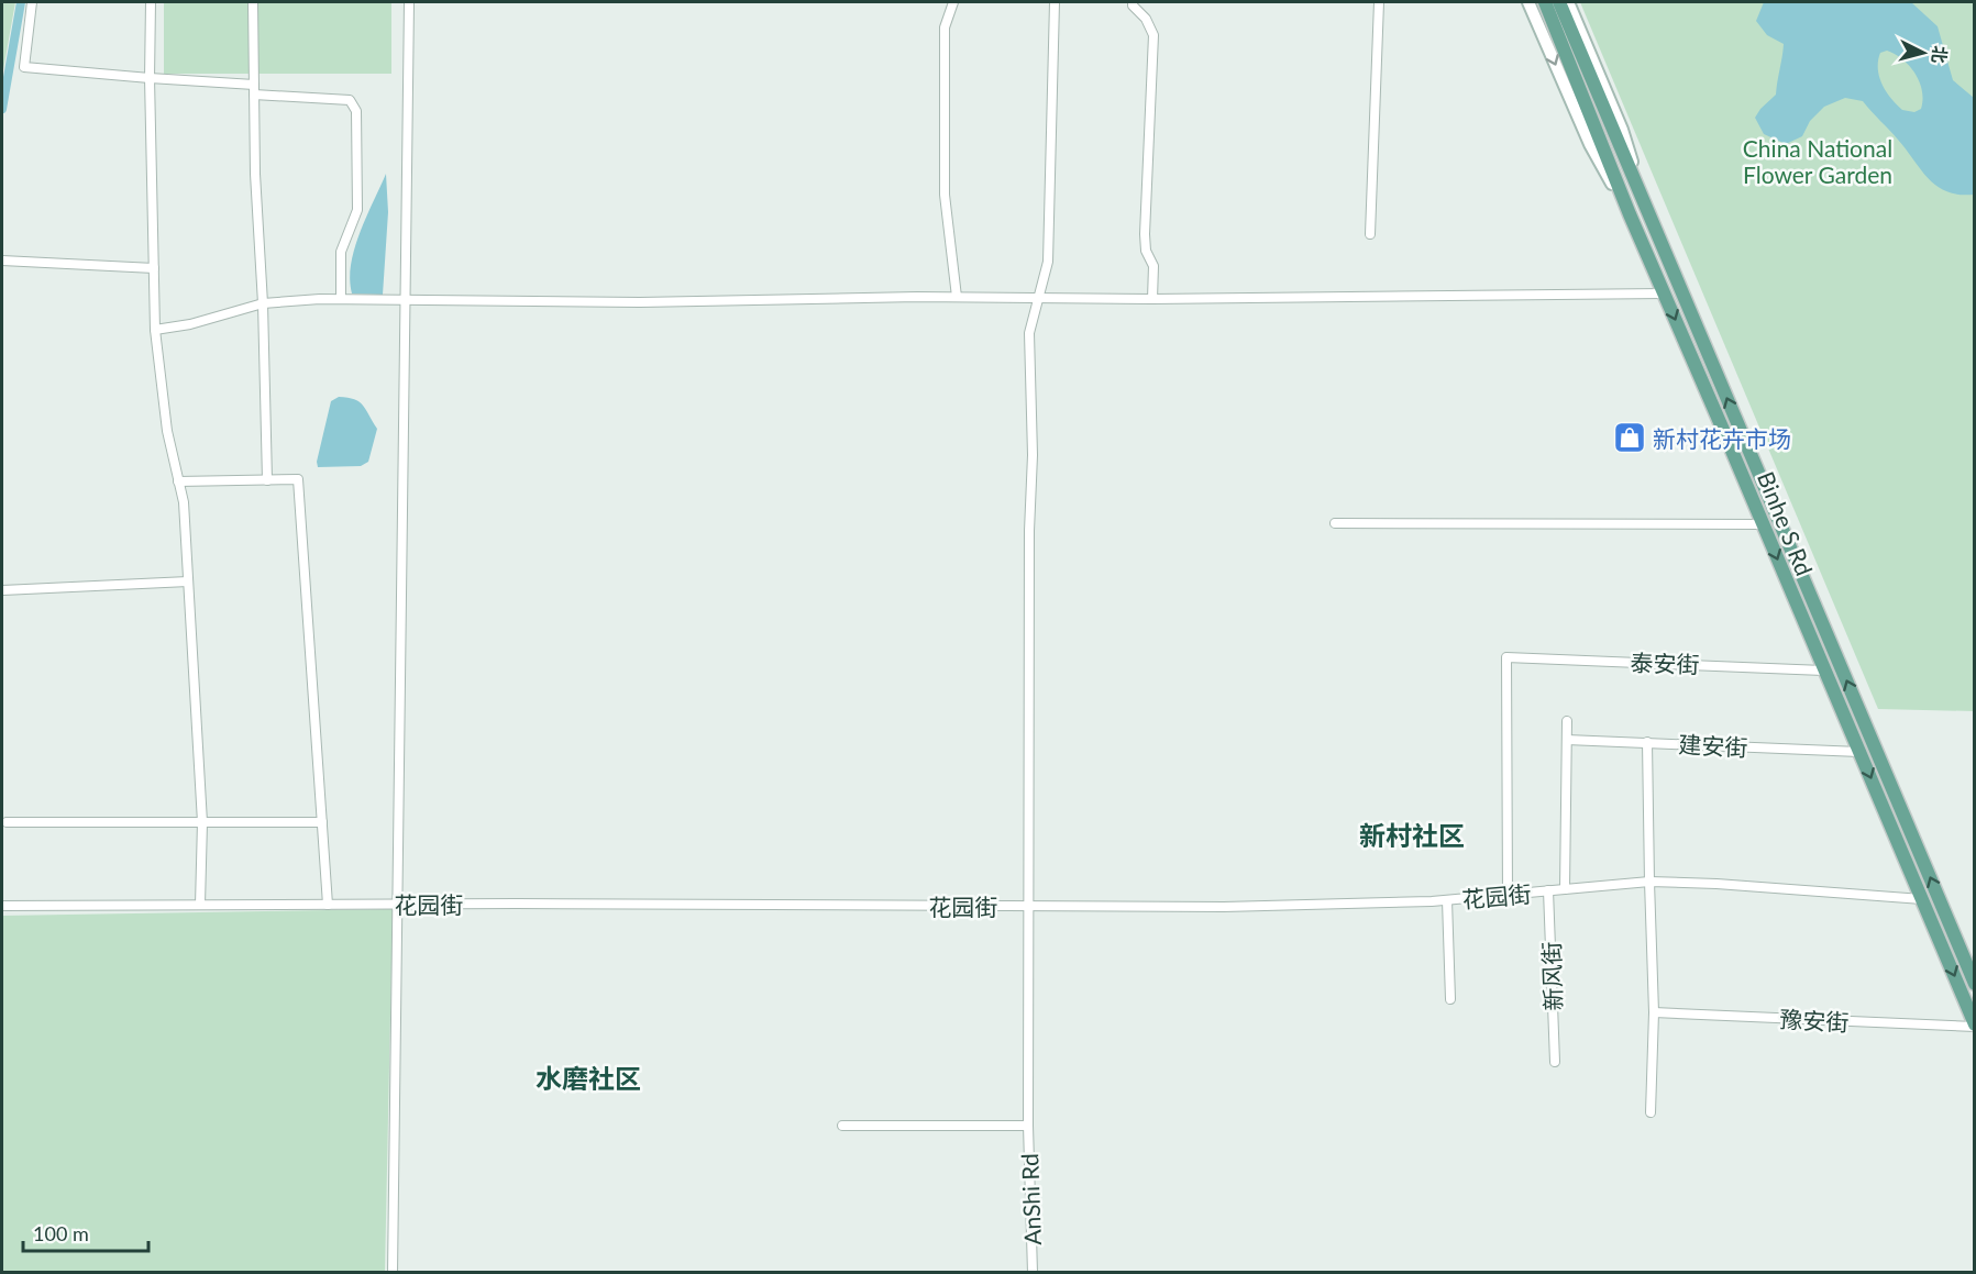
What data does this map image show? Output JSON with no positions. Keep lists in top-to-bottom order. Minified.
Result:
{"streets":{"main road":["Binhe S Rd"],"street":["泰安街","建安街","花园街","新风街","豫安街","AnShi Rd"]},"crossings":[["Binhe S Rd","泰安街"],["Binhe S Rd","建安街"],["Binhe S Rd","花园街"],["Binhe S Rd","豫安街"],["泰安街","花园街"],["花园街","新风街"],["花园街","AnShi Rd"]],"districts":["新村社区","水磨社区"],"parks":["China National Flower Garden"],"places":{"shop":["新村花卉市场"]},"scale_bar":"100 m","north":"right"}
